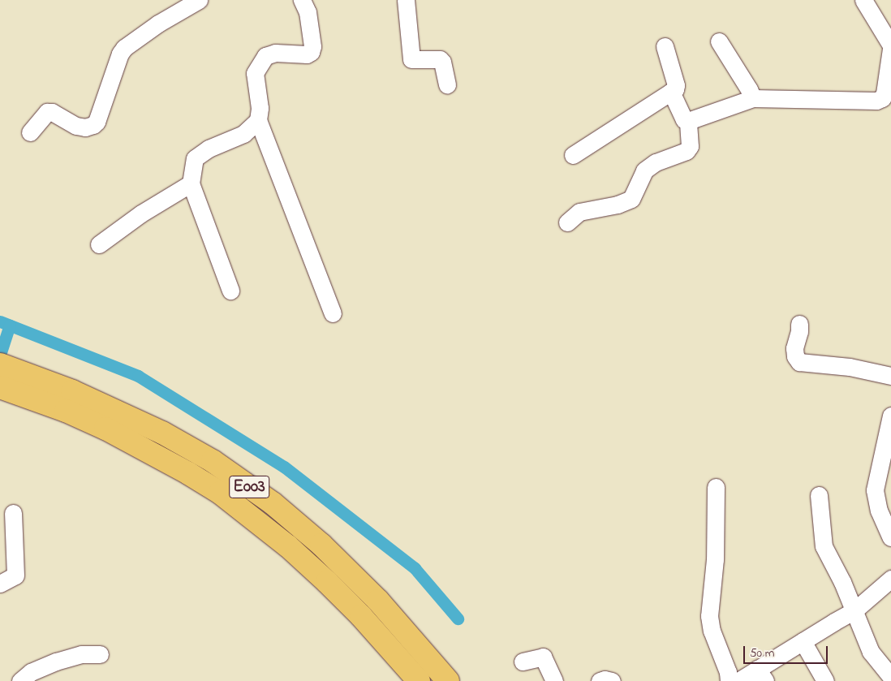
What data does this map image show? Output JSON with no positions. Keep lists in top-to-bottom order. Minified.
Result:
{"streets":{"highway":["E003"]},"scale_bar":"50 m"}
